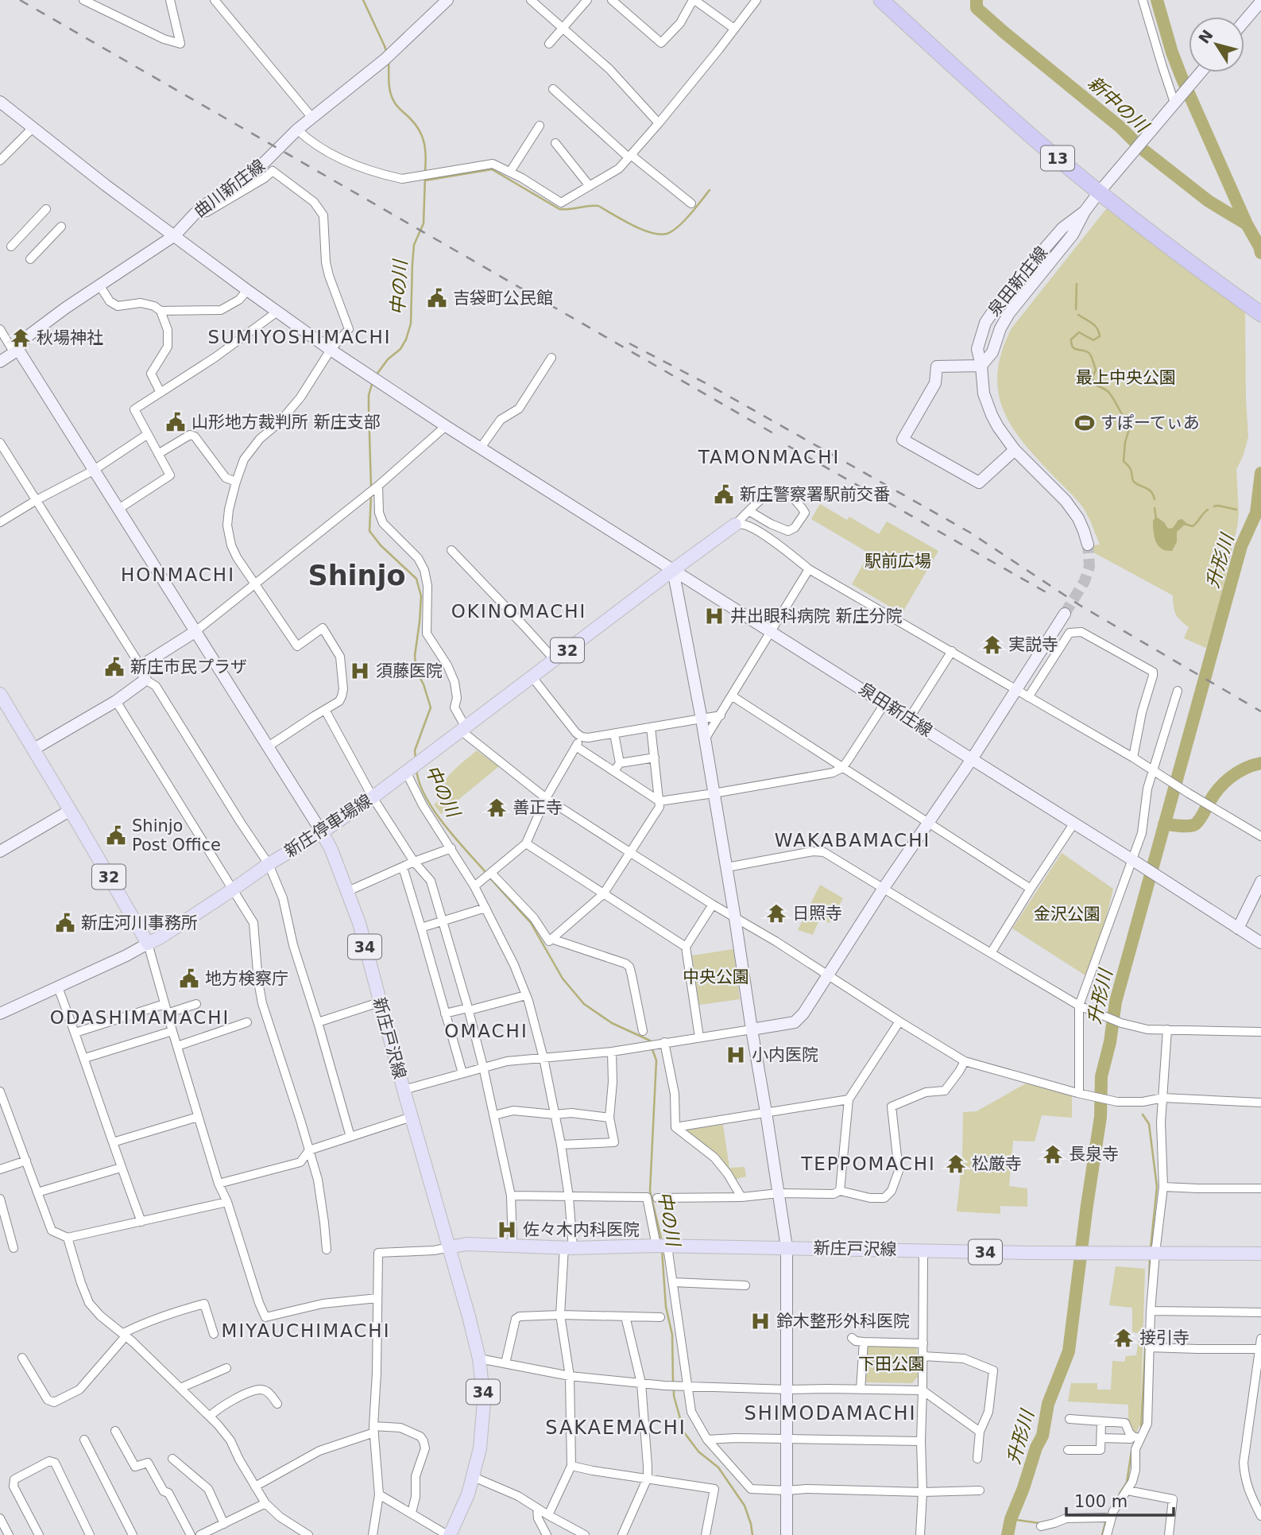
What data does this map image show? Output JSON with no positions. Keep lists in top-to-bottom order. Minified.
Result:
{"streets":{"highway":["13"],"main road":["32","新庄停車場線","34","新庄戸沢線"],"street":["曲川新庄線","泉田新庄線"]},"crossings":[["13","泉田新庄線"],["曲川新庄線","泉田新庄線"],["泉田新庄線","新庄停車場線"],["32","新庄停車場線"],["新庄停車場線","新庄戸沢線"]],"districts":["SUMIYOSHIMACHI","TAMONMACHI","HONMACHI","Shinjo","OKINOMACHI","WAKABAMACHI","ODASHIMAMACHI","OMACHI","TEPPOMACHI","MIYAUCHIMACHI","SHIMODAMACHI","SAKAEMACHI"],"water":["新中の川","中の川","升形川"],"parks":["最上中央公園","駅前広場","金沢公園","中央公園","下田公園"],"places":{"public building":["吉袋町公民館","山形地方裁判所 新庄支部","新庄警察署駅前交番","新庄市民プラザ","Shinjo Post Office","新庄河川事務所","地方検察庁"],"temple":["秋場神社","実説寺","善正寺","日照寺","長泉寺","松厳寺","接引寺"],"sports":["すぽーてぃあ"],"hospital":["井出眼科病院 新庄分院","須藤医院","小内医院","佐々木内科医院","鈴木整形外科医院"]},"scale_bar":"100 m","north":"top left"}
